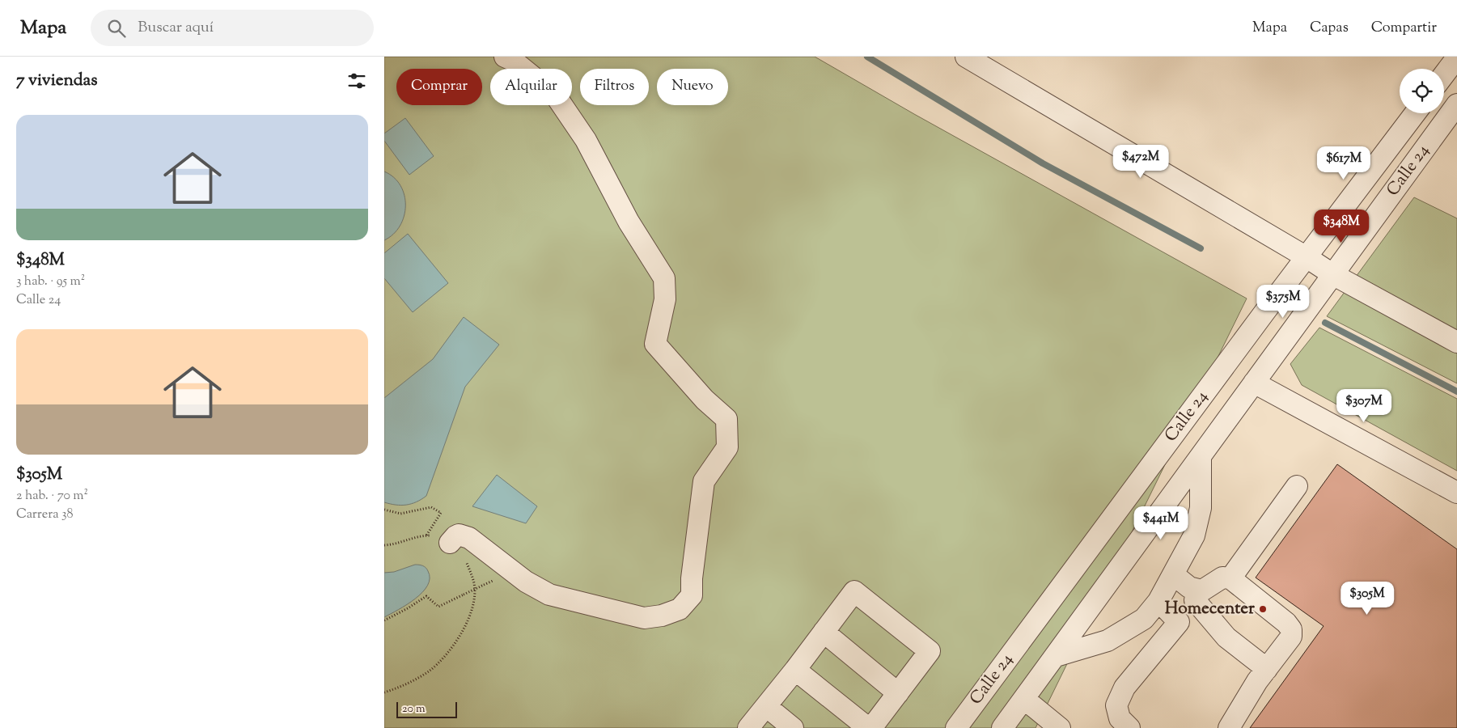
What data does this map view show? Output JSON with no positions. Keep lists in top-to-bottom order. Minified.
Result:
{"streets":{"street":["Calle 24"]},"places":["Homecenter"],"scale_bar":"20 m","page":{"header":"Mapa","search":"Buscar aquí","nav":["Mapa","Capas","Compartir"],"heading":"7 viviendas","chip":["Comprar","Alquilar","Filtros","Nuevo"],"list":[{"name":"$348M","note":"3 hab. · 95 m² · Calle 24"},{"name":"$305M","note":"2 hab. · 70 m² · Carrera 38"}],"price":["$472M","$617M","$348M","$375M","$307M","$441M","$305M"],"scale":"20 m"}}
